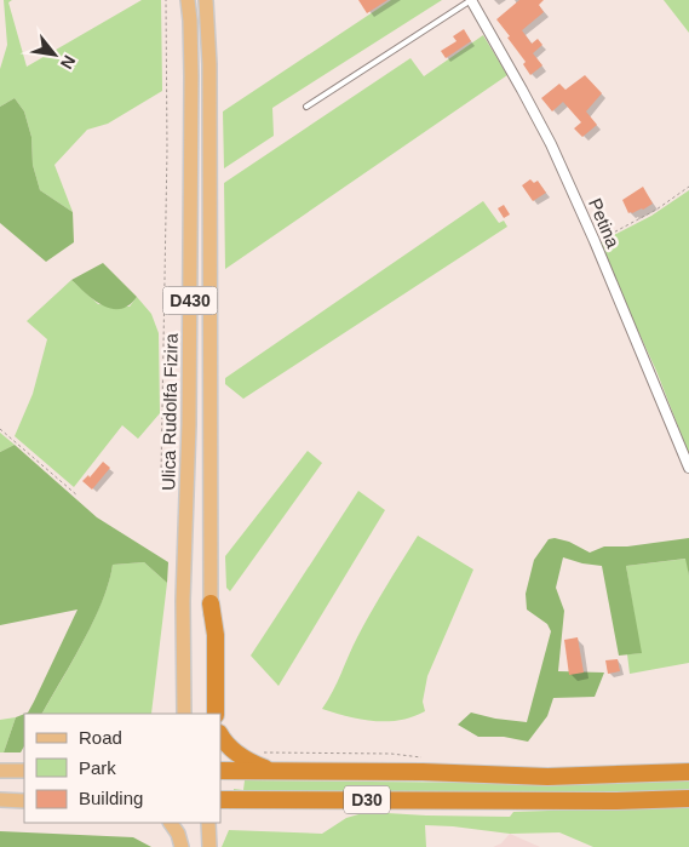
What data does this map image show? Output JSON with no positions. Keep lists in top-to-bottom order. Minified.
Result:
{"streets":{"highway":["D30"],"main road":["D430","Ulica Rudolfa Fizira"],"street":["Petina"]},"legend":["Road","Park","Building"],"north":"bottom right"}
